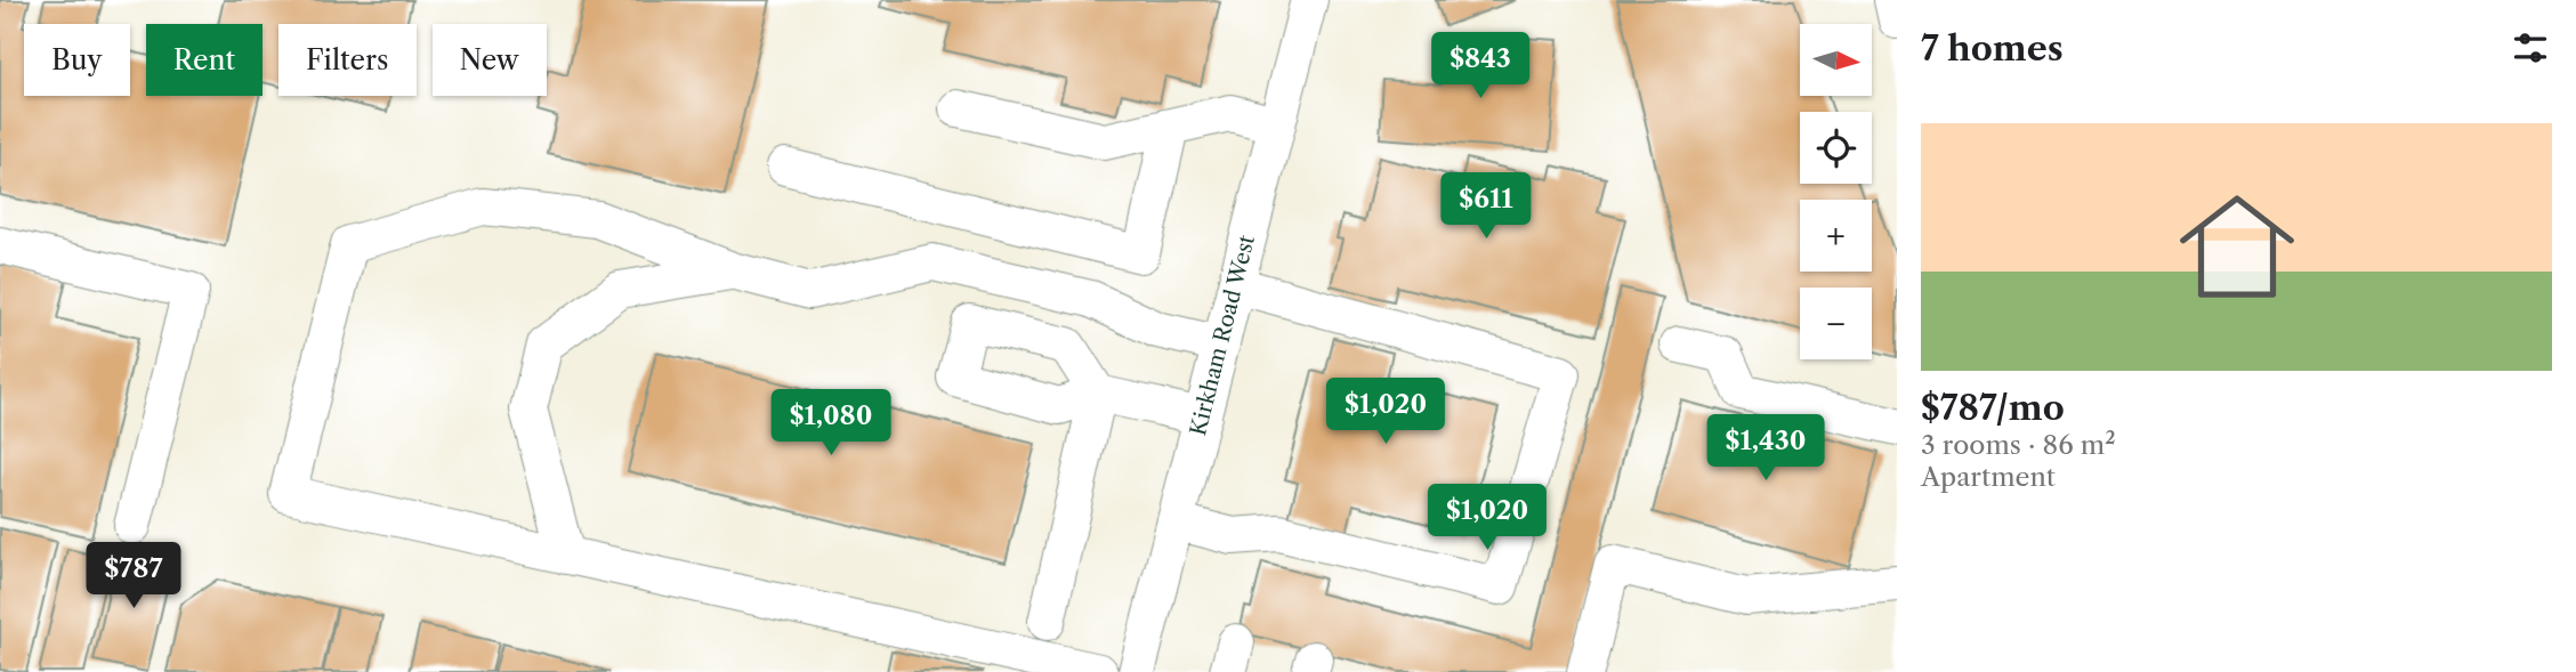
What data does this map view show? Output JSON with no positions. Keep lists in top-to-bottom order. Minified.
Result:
{"streets":{"street":["Kirkham Road West"]},"north":"right","page":{"heading":"7 homes","map_buttons":["+","−"],"chip":["Buy","Rent","Filters","New"],"price":["$843","$611","$1,020","$1,080","$1,430","$1,020","$787"],"list":[{"name":"$787/mo","note":"3 rooms · 86 m² · Apartment"}]}}
